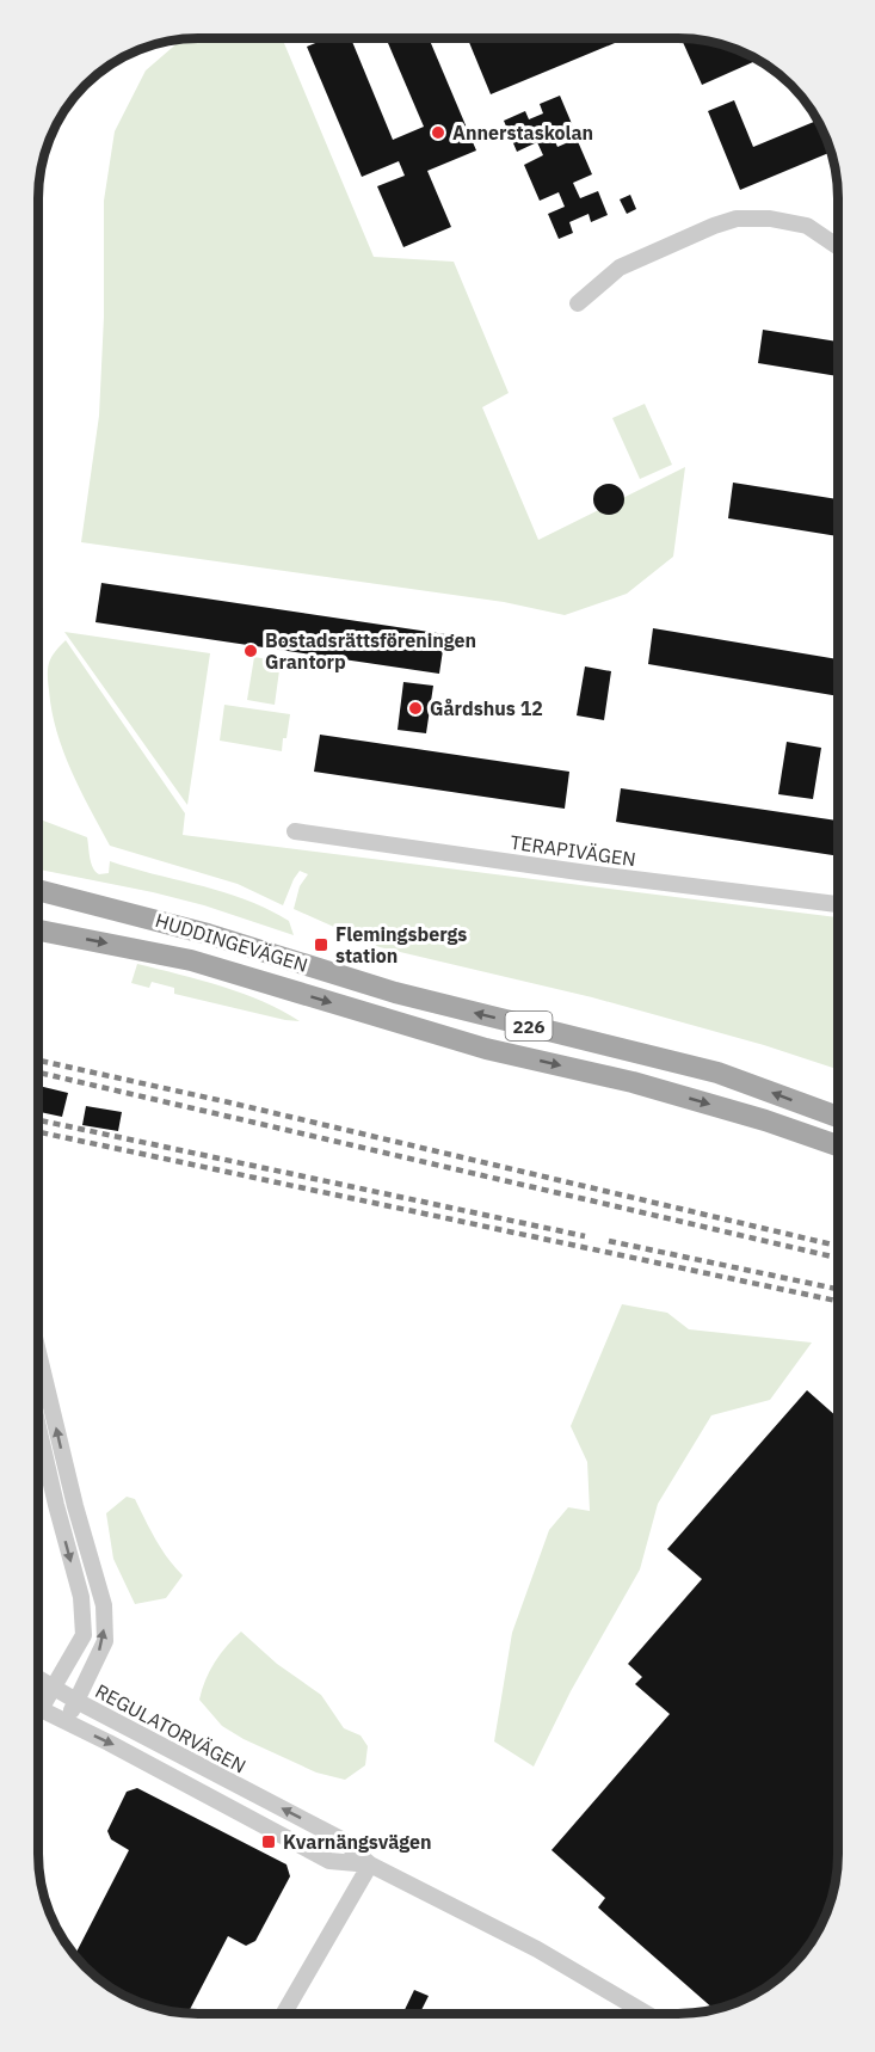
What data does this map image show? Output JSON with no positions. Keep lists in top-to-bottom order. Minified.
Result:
{"streets":{"main road":["HUDDINGEVÄGEN","226"],"street":["TERAPIVÄGEN","REGULATORVÄGEN"]},"places":{"other":["Annerstaskolan","Bostadsrättsföreningen Grantorp","Gårdshus 12"],"transit":["Flemingsbergs station","Kvarnängsvägen"]}}
